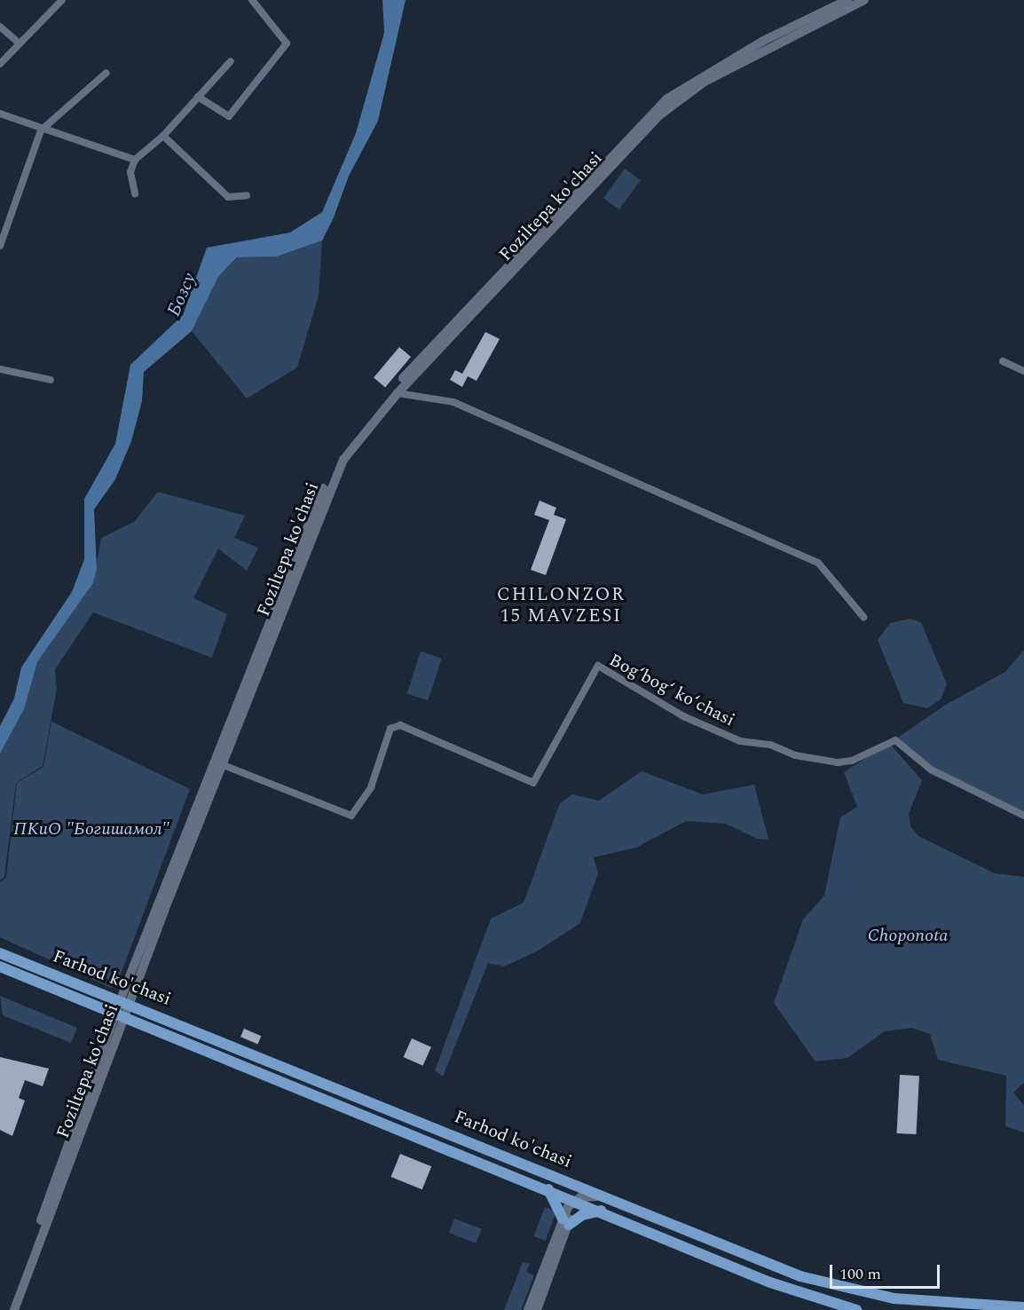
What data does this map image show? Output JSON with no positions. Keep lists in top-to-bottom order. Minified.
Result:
{"streets":{"main road":["Foziltepa ko'chasi","Farhod ko'chasi"],"street":["Bogʻbogʻ koʻchasi"]},"crossings":[["Foziltepa ko'chasi","Bogʻbogʻ koʻchasi"],["Foziltepa ko'chasi","Farhod ko'chasi"]],"districts":["CHILONZOR 15 MAVZESI"],"water":["Бозсу"],"parks":["ПКиО \"Богишамол\"","Choponota"],"scale_bar":"100 m"}
